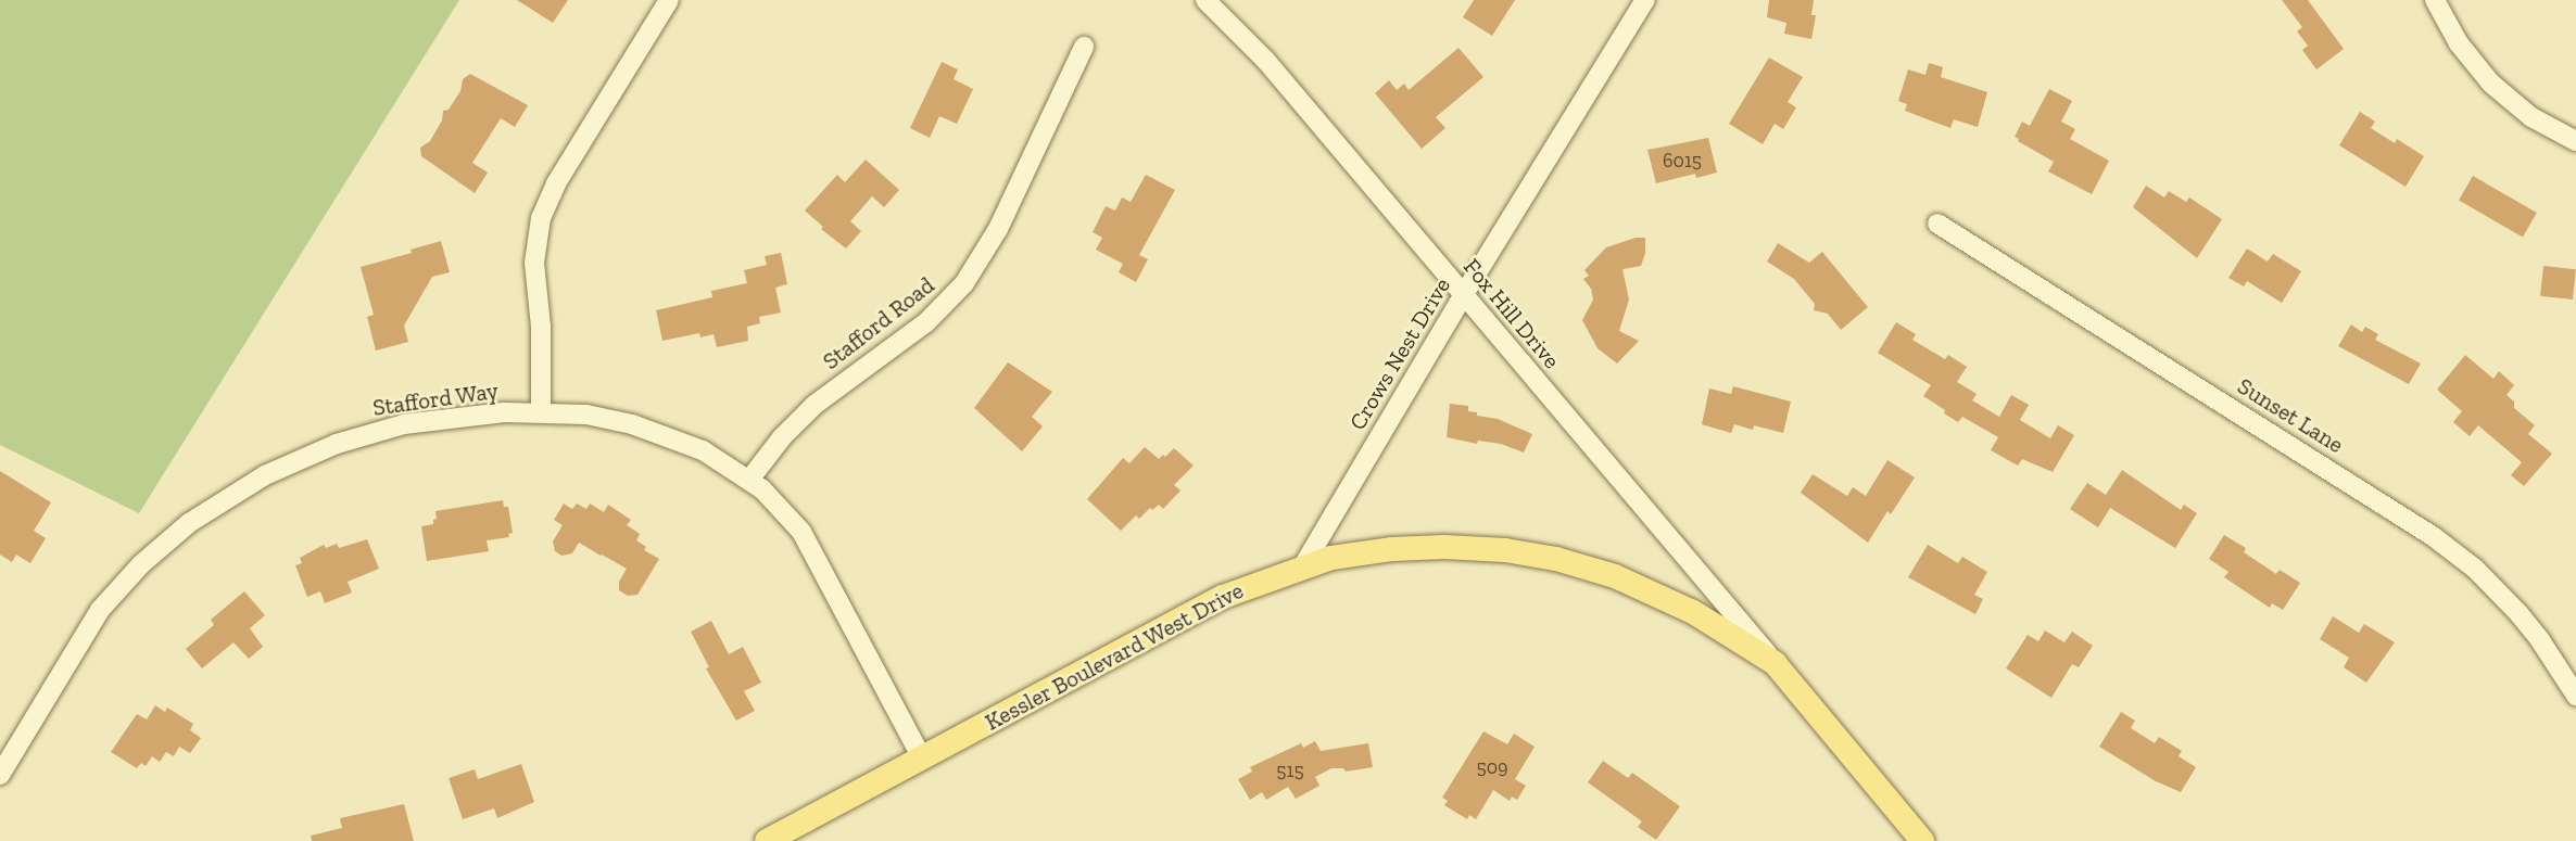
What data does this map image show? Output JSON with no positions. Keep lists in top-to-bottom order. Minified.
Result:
{"streets":{"main road":["Kessler Boulevard West Drive"],"street":["Fox Hill Drive","Stafford Road","Crows Nest Drive","Stafford Way","Sunset Lane"]},"crossings":[["Fox Hill Drive","Crows Nest Drive"],["Fox Hill Drive","Kessler Boulevard West Drive"],["Crows Nest Drive","Kessler Boulevard West Drive"]],"house_numbers":["6015","509","515"]}
